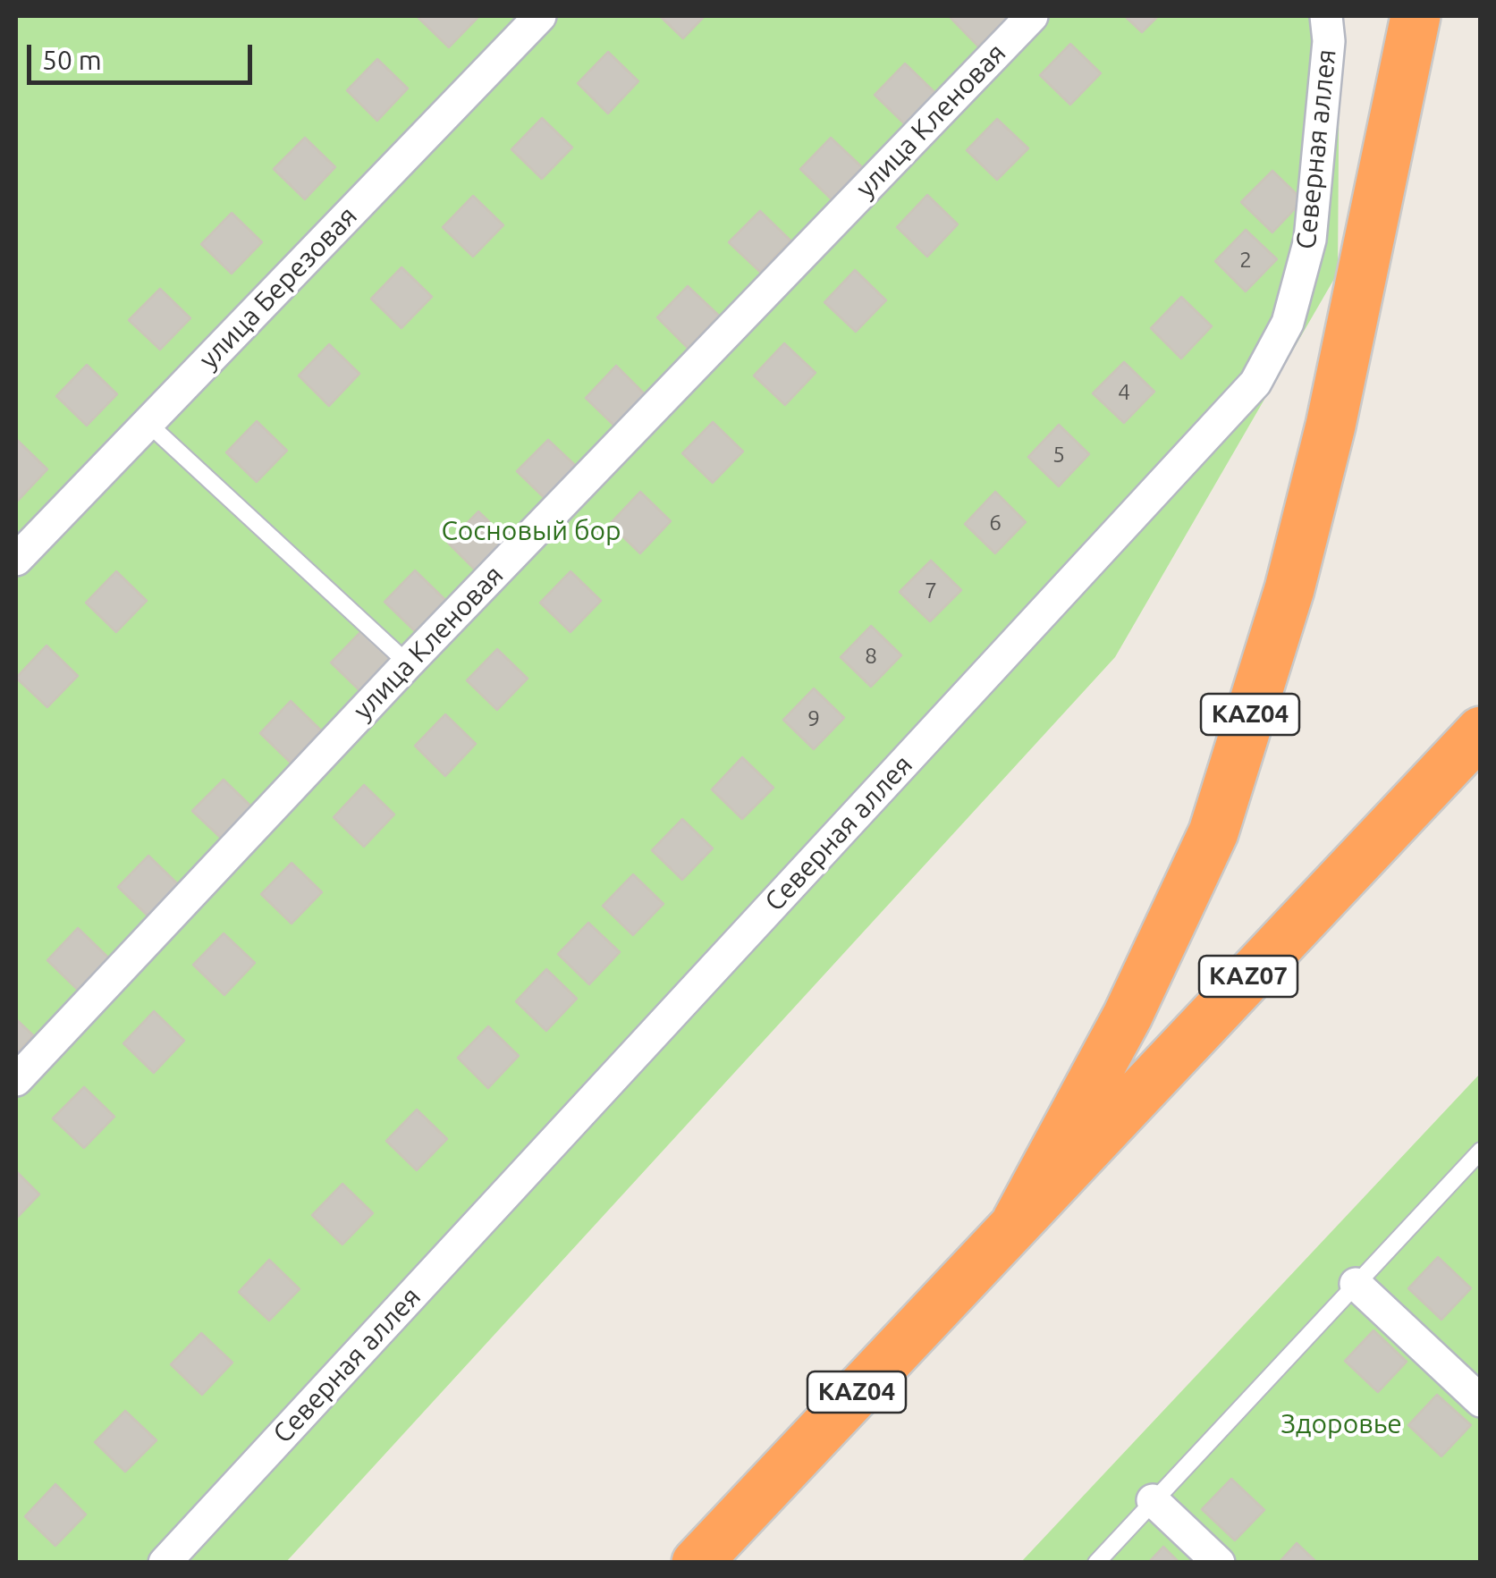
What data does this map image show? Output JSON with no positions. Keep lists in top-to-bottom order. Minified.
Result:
{"streets":{"highway":["KАZ04","KAZ07"],"street":["улица Кленовая","Северная аллея","улица Березовая"]},"crossings":[["KАZ04","KAZ07"]],"parks":["Сосновый бор","Здоровье"],"house_numbers":["2","4","5","6","7","8","9"],"scale_bar":"50 m"}
